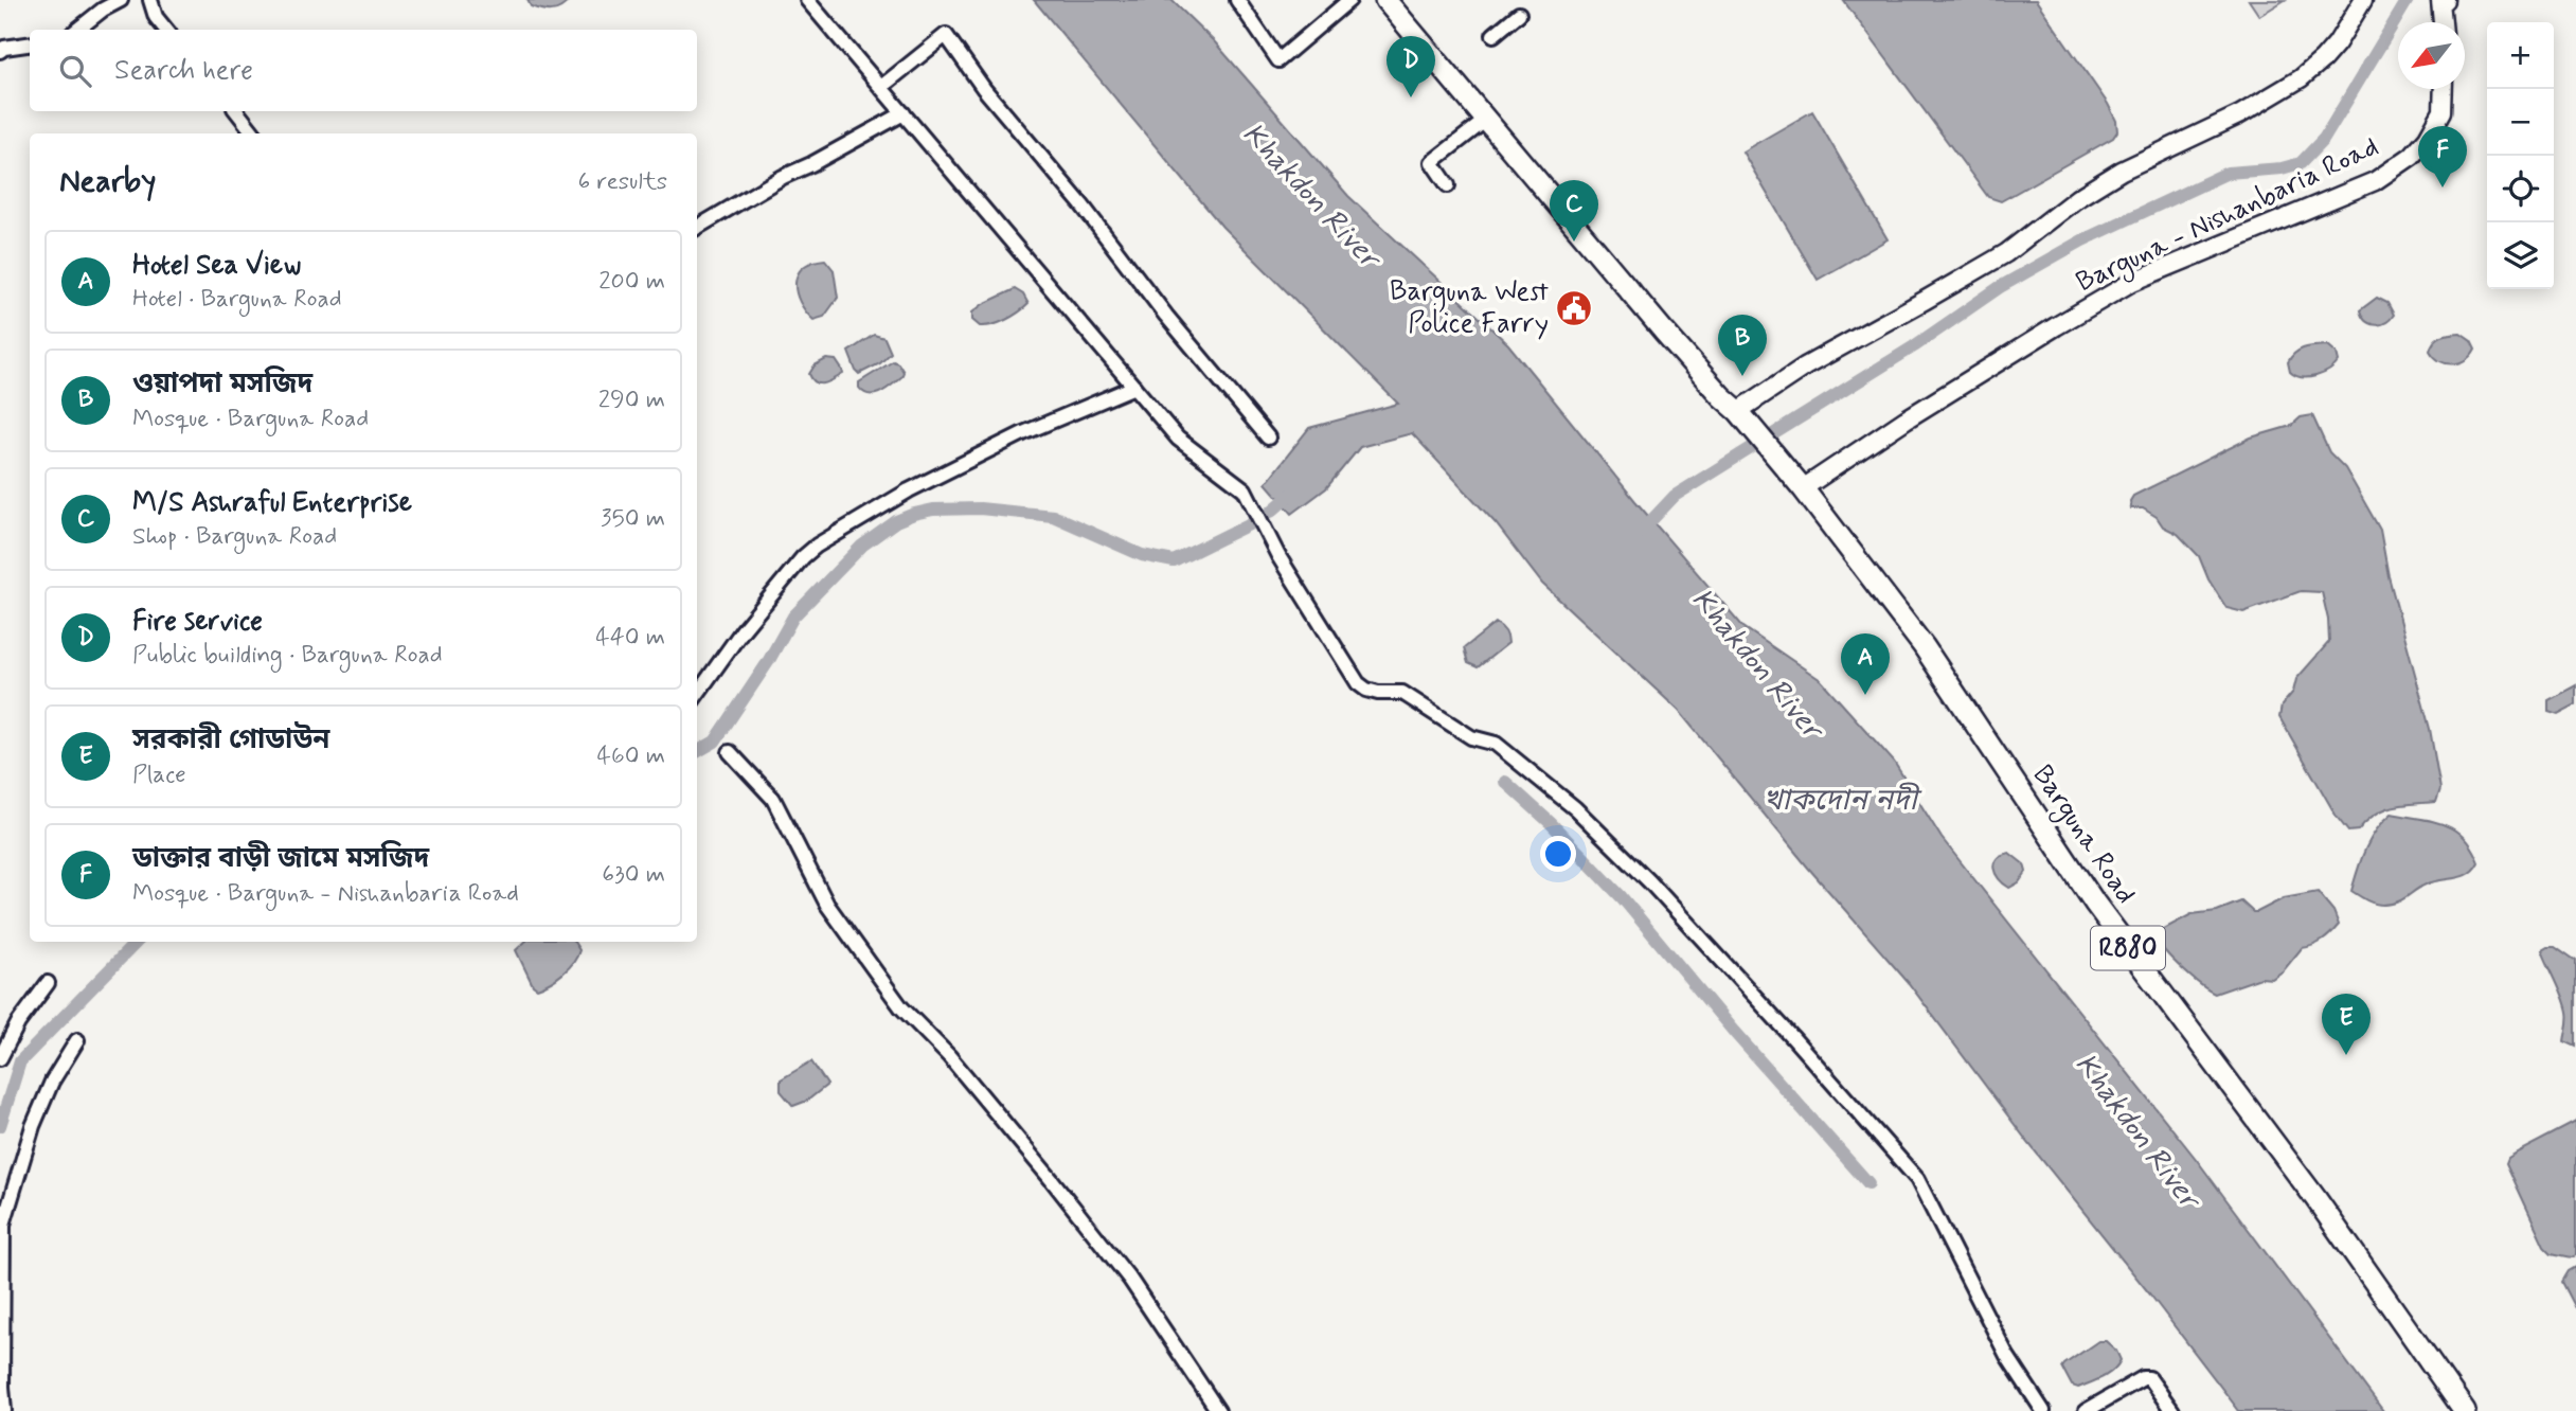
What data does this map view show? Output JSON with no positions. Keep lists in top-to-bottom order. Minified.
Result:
{"streets":{"main road":["Barguna Road","R880"],"street":["Barguna - Nishanbaria Road"]},"crossings":[["Barguna - Nishanbaria Road","Barguna Road"]],"water":["Khakdon River","খাকদোন নদী"],"places":{"public building":["Barguna West Police Farry"]},"north":"bottom left","page":{"map_buttons":["+","−"],"search":"Search here","pins":["D","F","C","B","A","E"],"heading":["Nearby","6 results"],"list":[{"mark":"A","name":"Hotel Sea View","note":"Hotel · Barguna Road","value":"200 m"},{"mark":"B","name":"ওয়াপদা মসজিদ","note":"Mosque · Barguna Road","value":"290 m"},{"mark":"C","name":"M/S Ashraful Enterprise","note":"Shop · Barguna Road","value":"350 m"},{"mark":"D","name":"Fire service","note":"Public building · Barguna Road","value":"440 m"},{"mark":"E","name":"সরকারী গোডাউন","note":"Place","value":"460 m"},{"mark":"F","name":"ডাক্তার বাড়ী জামে মসজিদ","note":"Mosque · Barguna - Nishanbaria Road","value":"630 m"}]}}
